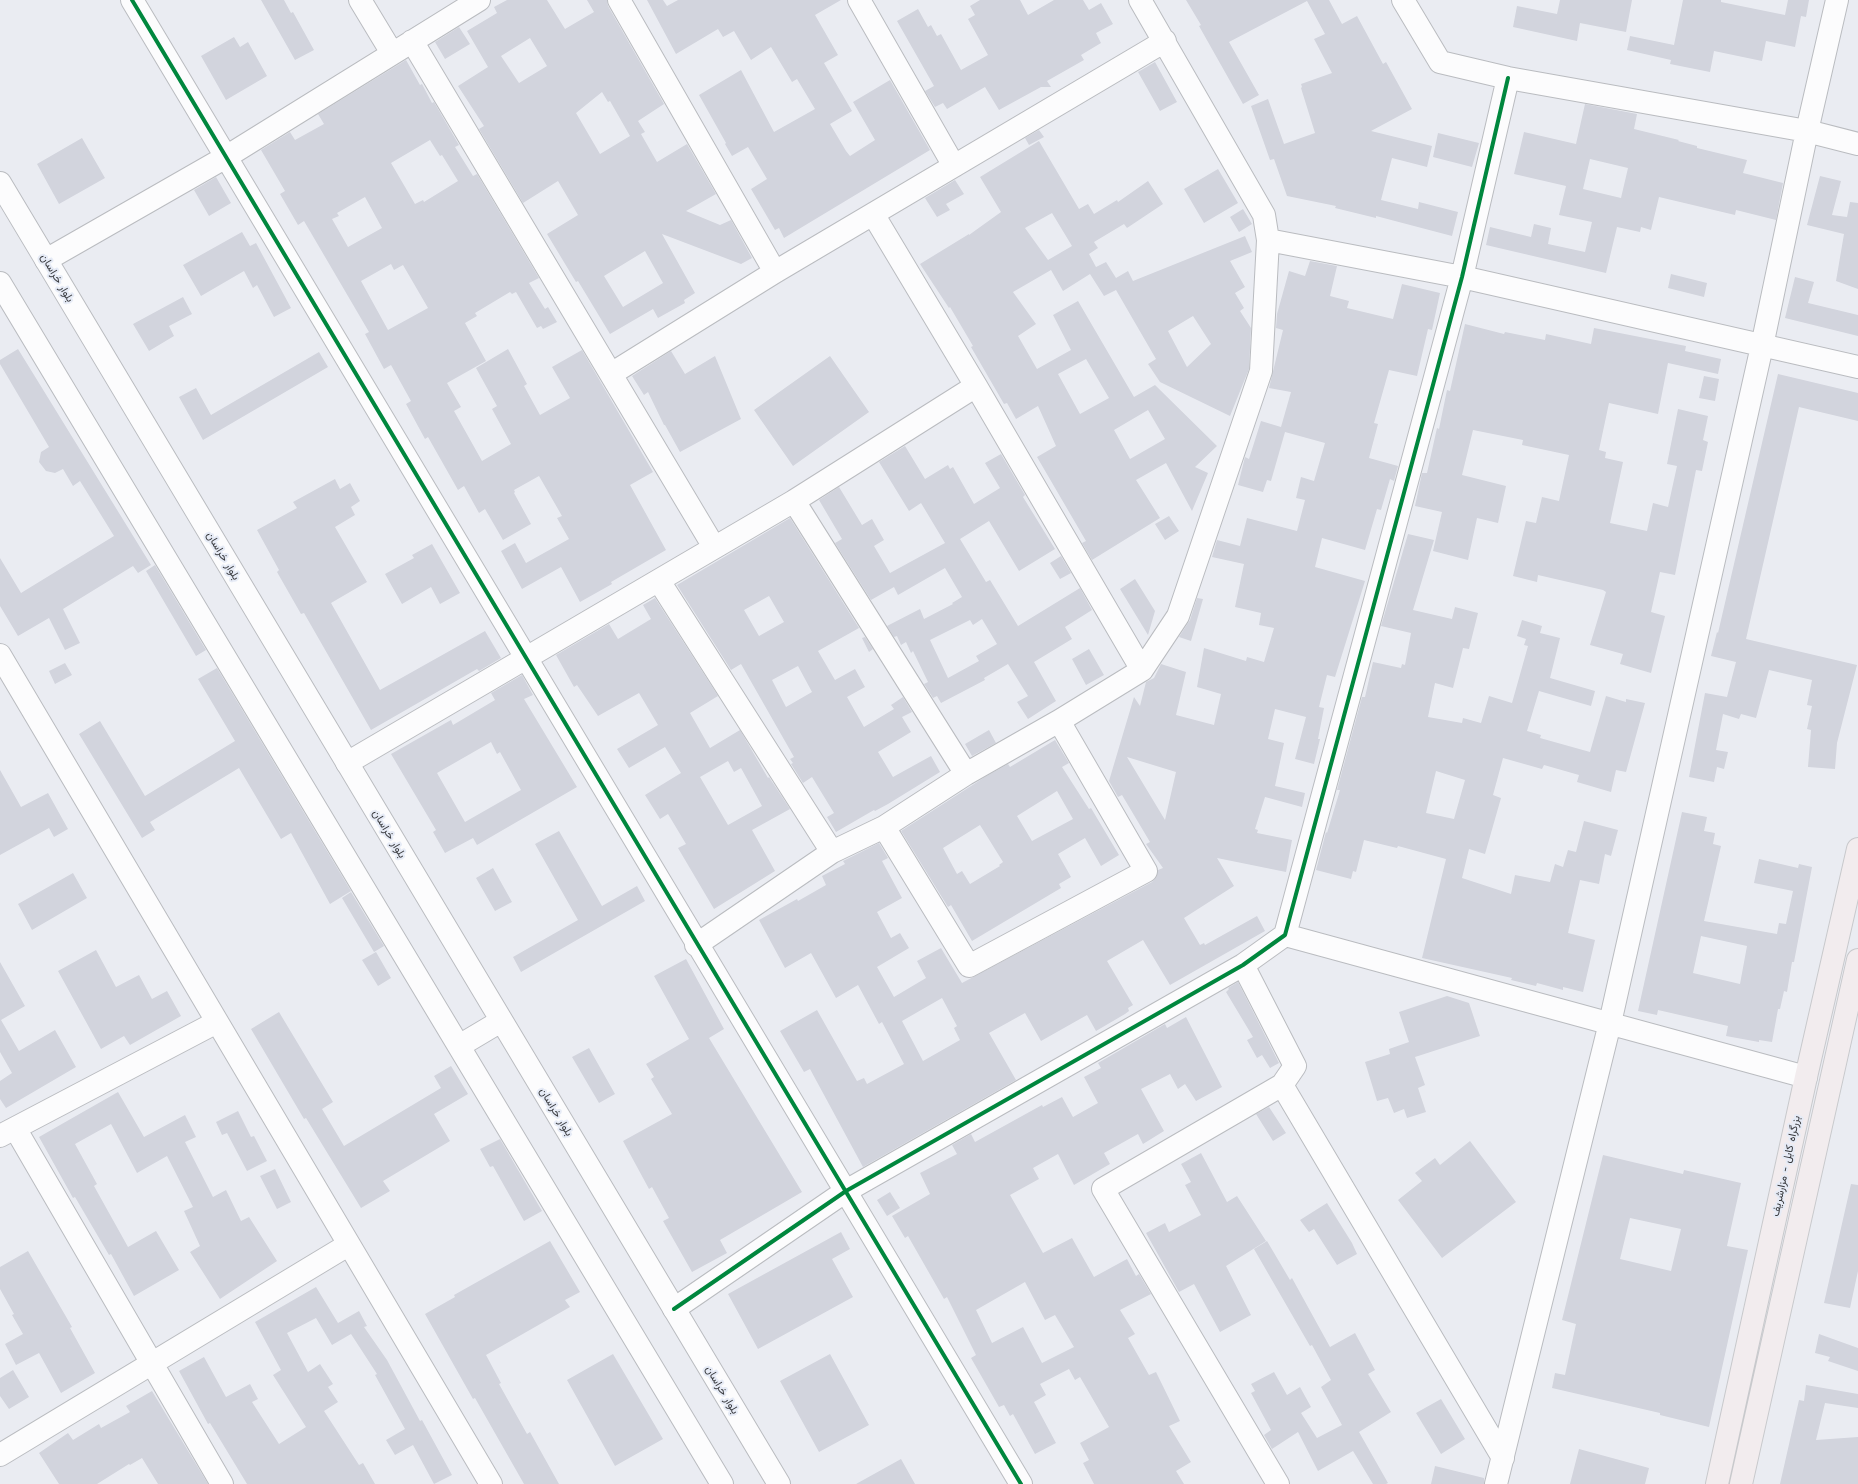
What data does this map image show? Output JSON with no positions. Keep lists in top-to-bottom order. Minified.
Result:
{"streets":{"highway":["بزرگراه کابل - مزارشریف"],"street":["بلوار خراسان"]}}
